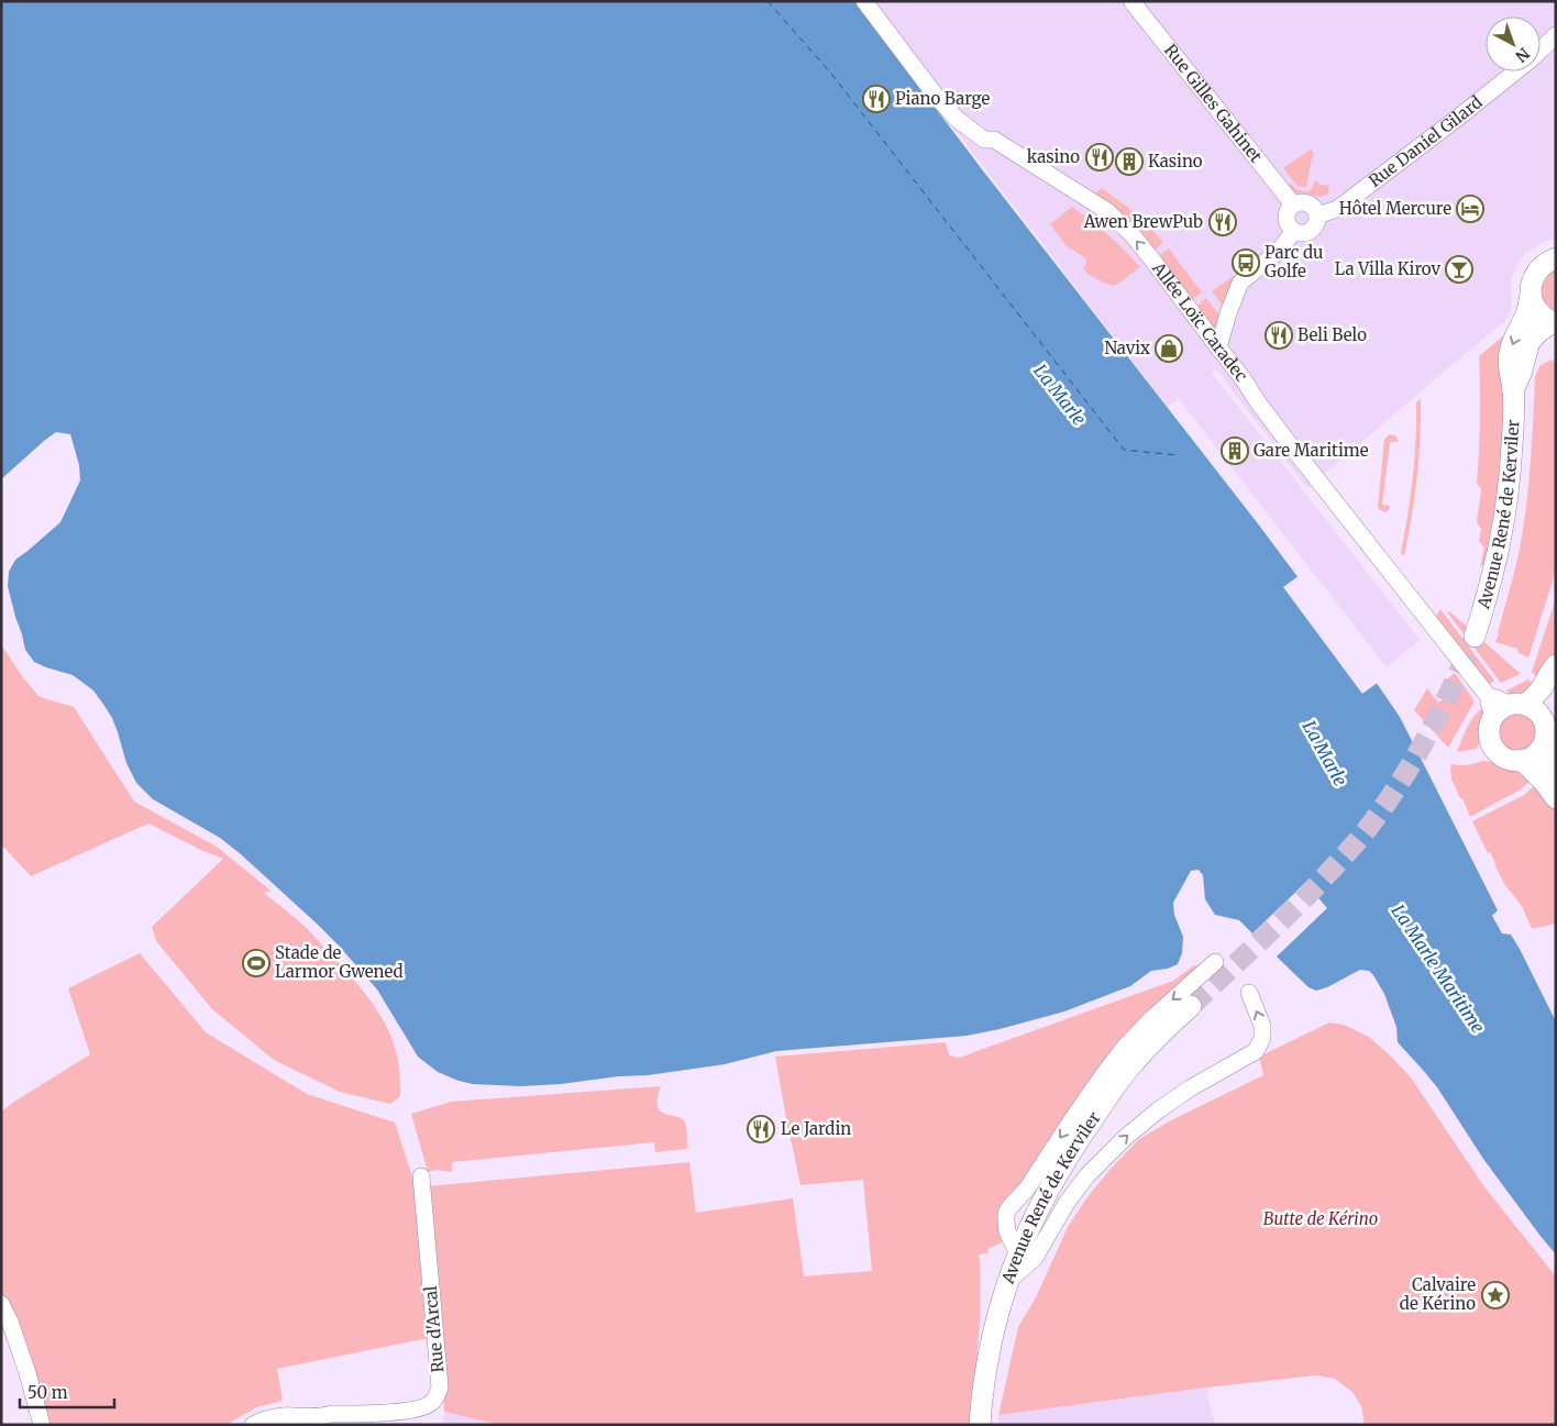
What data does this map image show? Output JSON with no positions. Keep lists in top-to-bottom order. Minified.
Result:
{"streets":{"main road":["Avenue René de Kerviler"],"street":["Rue Gilles Gahinet","Rue Daniel Gilard","Allée Loïc Caradec","Rue d'Arcal"]},"crossings":[["Rue Gilles Gahinet","Rue Daniel Gilard"]],"one_way":["Allée Loïc Caradec"],"water":["La Marle","La Marle Maritime"],"parks":["Butte de Kérino"],"places":{"restaurant":["Piano Barge","kasino","Awen BrewPub","Beli Belo","Le Jardin"],"building":["Kasino","Gare Maritime"],"hotel":["Hôtel Mercure"],"bus stop":["Parc du Golfe"],"bar":["La Villa Kirov"],"shop":["Navix"],"sports":["Stade de Larmor Gwened"],"place":["Calvaire de Kérino"]},"scale_bar":"50 m","north":"bottom right"}
